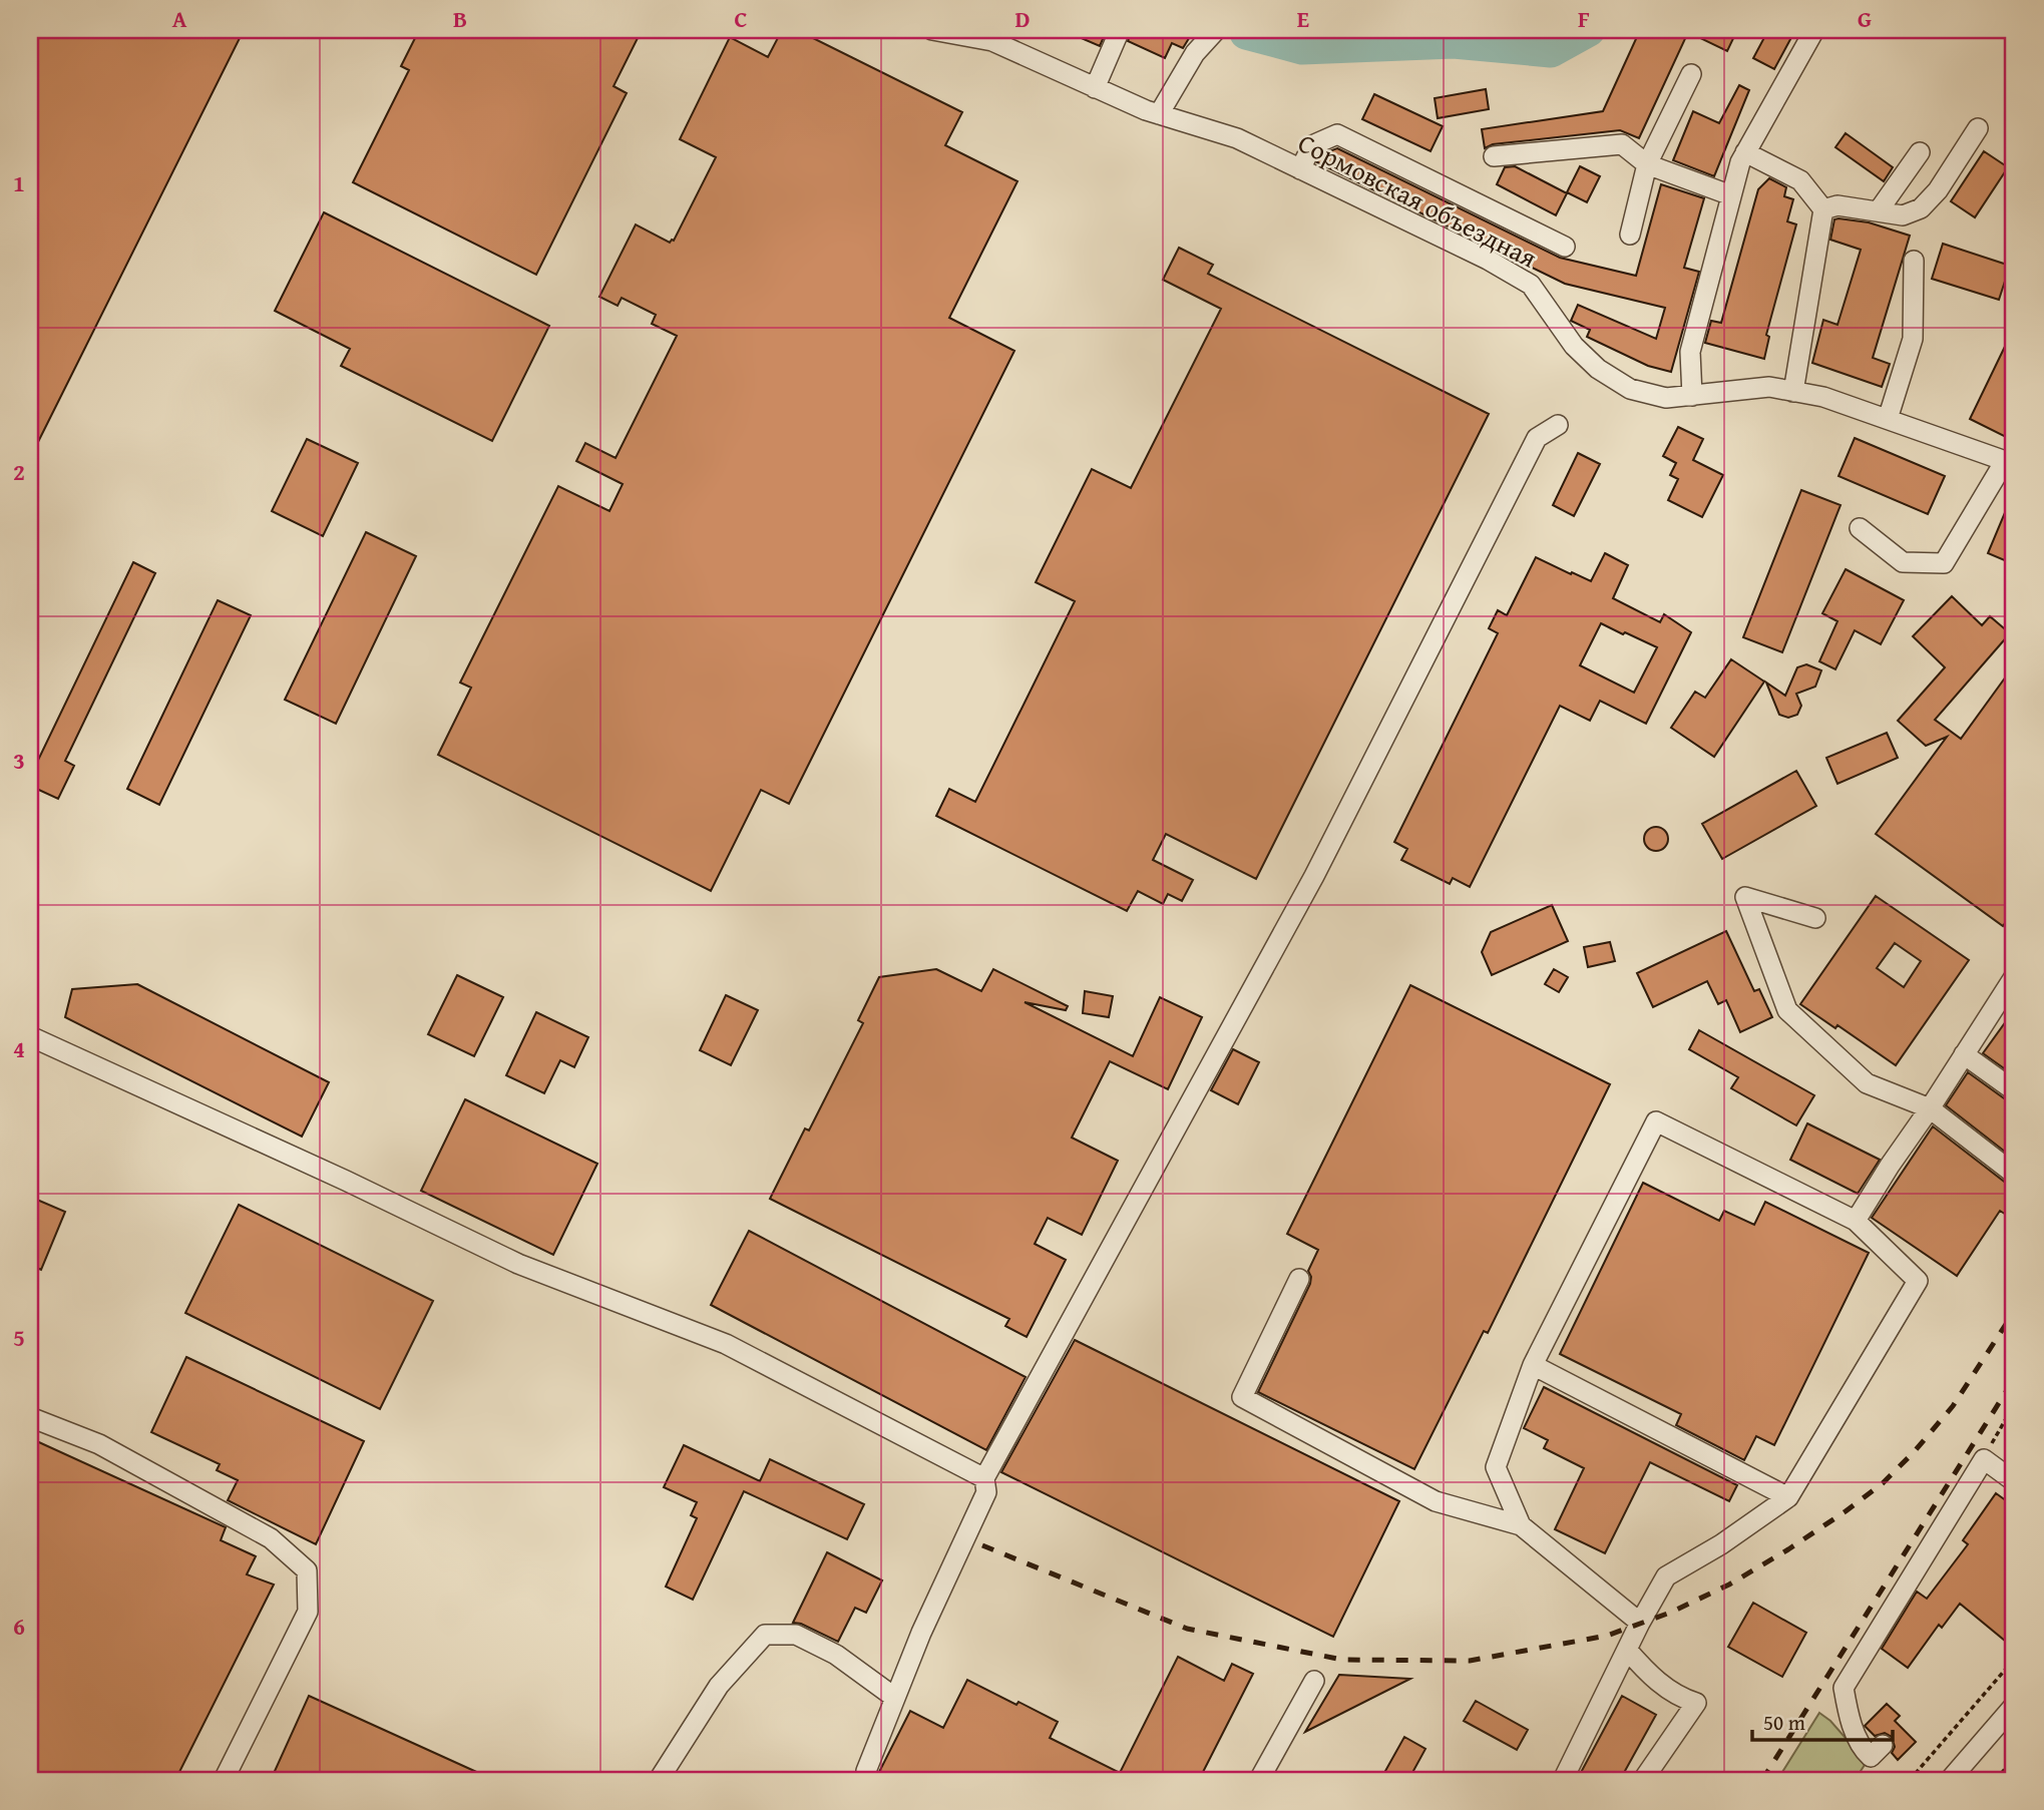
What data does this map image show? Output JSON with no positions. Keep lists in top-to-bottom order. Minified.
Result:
{"streets":{"street":["Сормовская объездная"]},"scale_bar":"50 m","grid":{"columns":["A","B","C","D","E","F","G"],"rows":["1","2","3","4","5","6"]}}
